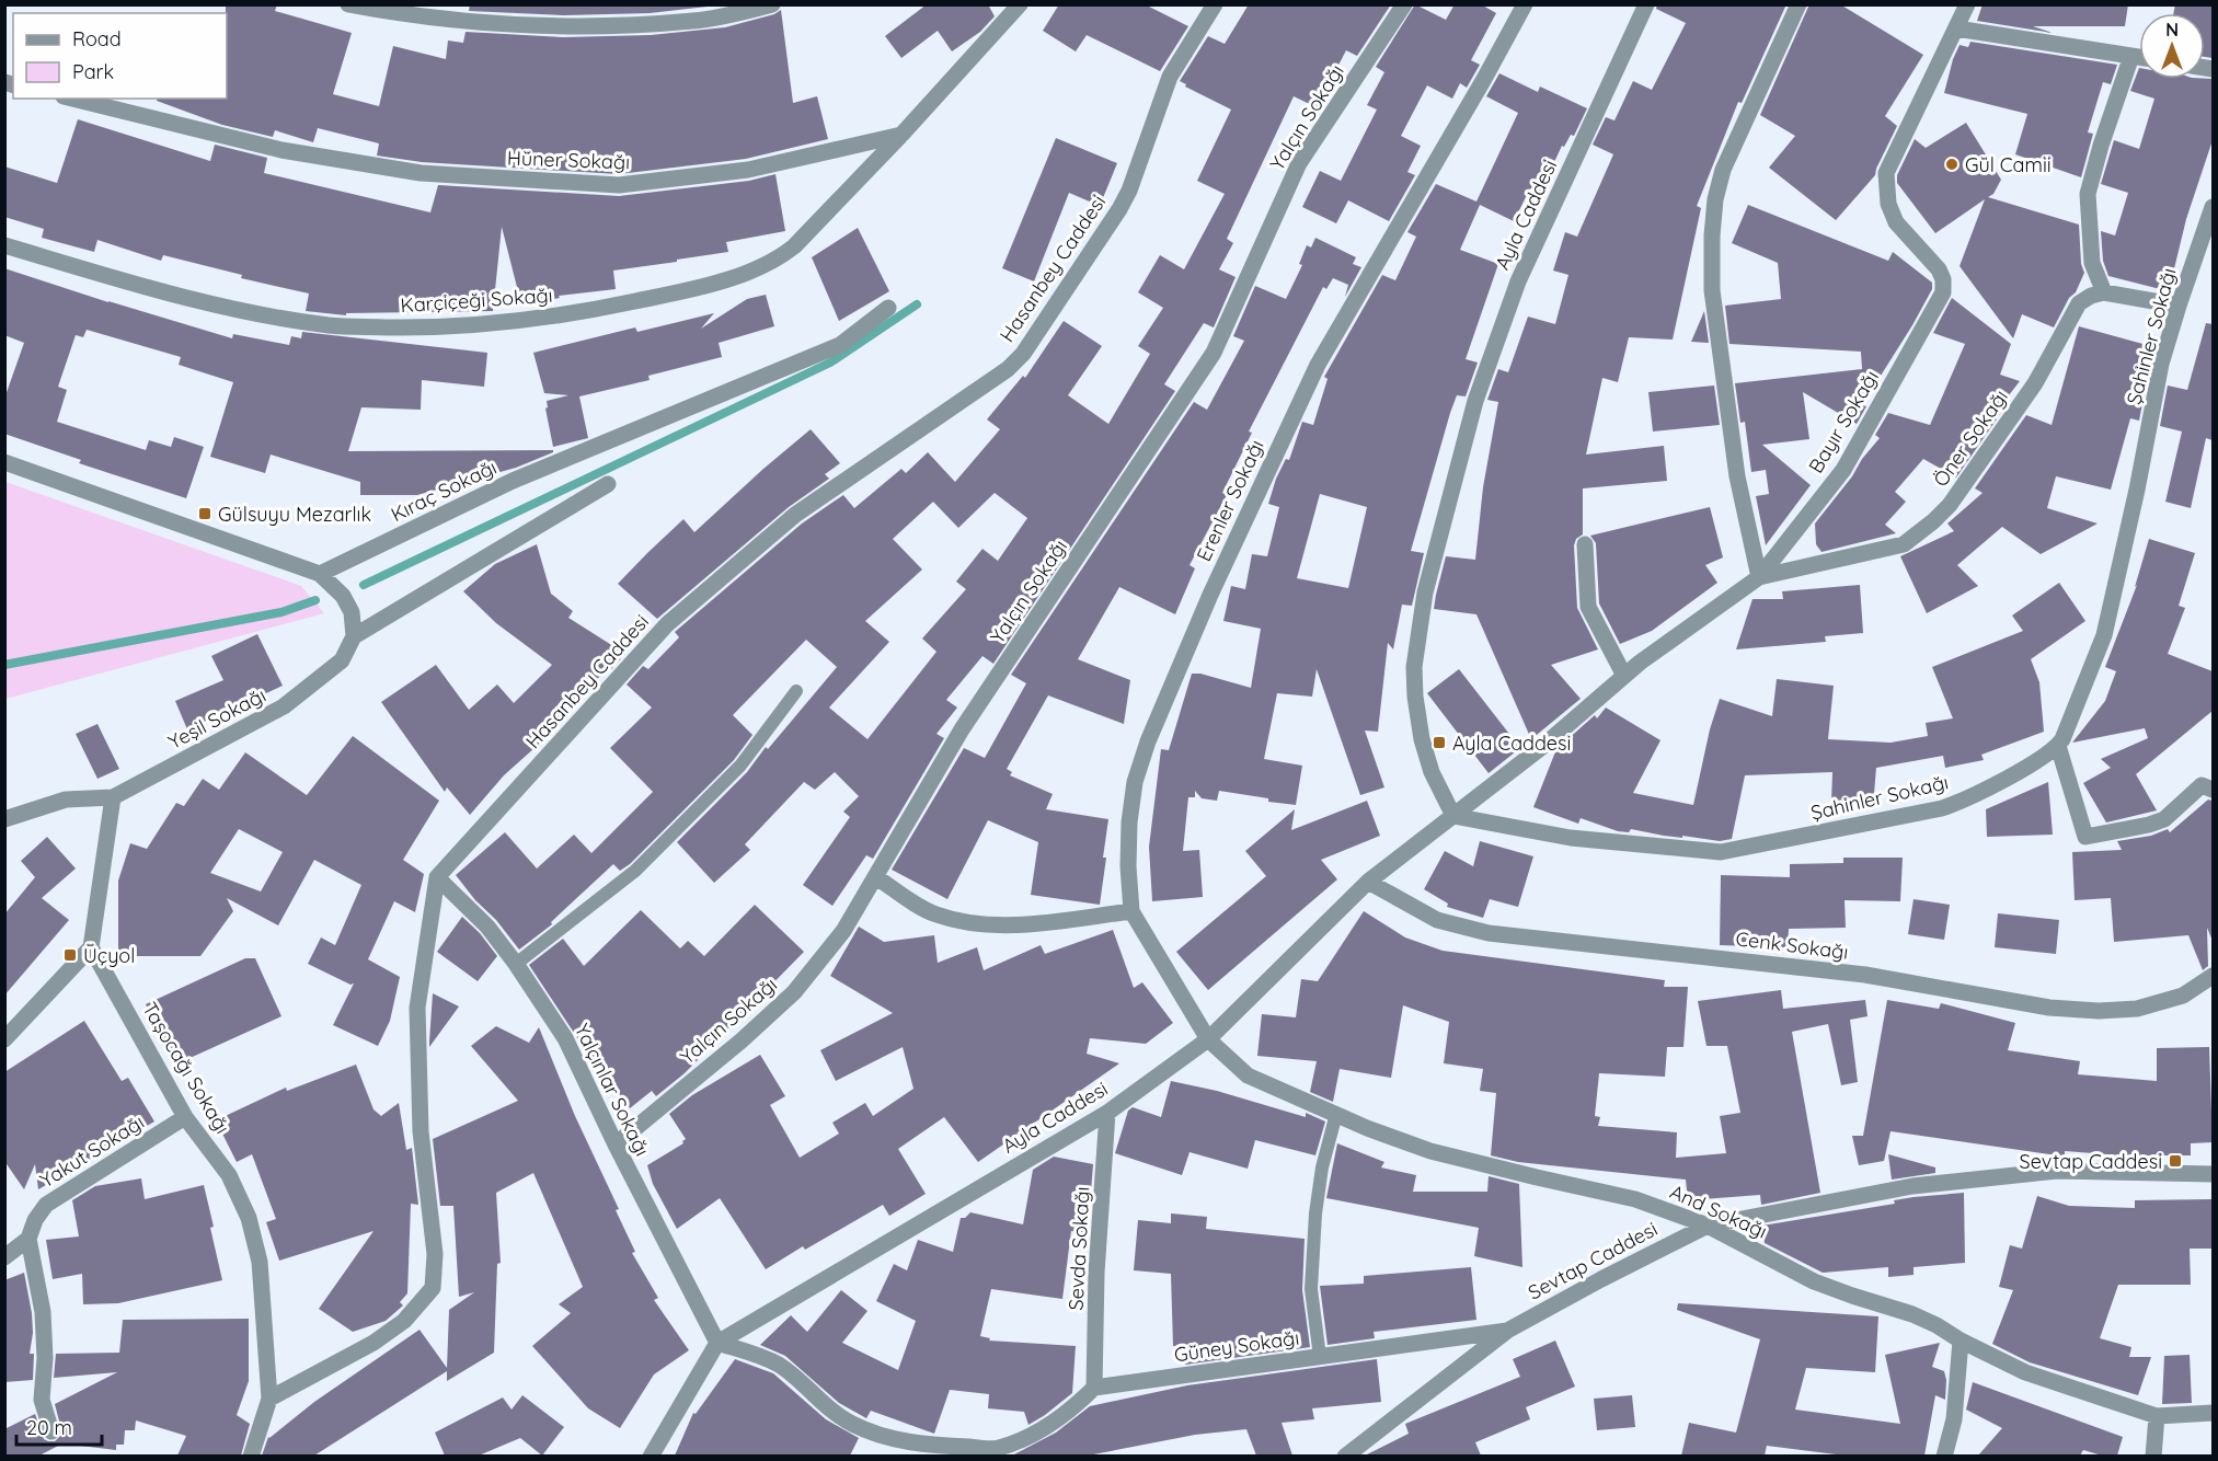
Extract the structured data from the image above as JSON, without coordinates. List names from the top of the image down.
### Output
{
  "streets": {
    "street": [
      "Yalçın Sokağı",
      "Hüner Sokağı",
      "Ayla Caddesi",
      "Hasanbey Caddesi",
      "Karçiçeği Sokağı",
      "Şahinler Sokağı",
      "Bayır Sokağı",
      "Öner Sokağı",
      "Kıraç Sokağı",
      "Erenler Sokağı",
      "Yeşil Sokağı",
      "Cenk Sokağı",
      "Taşocağı Sokağı",
      "Yalçınlar Sokağı",
      "Yakut Sokağı",
      "And Sokağı",
      "Sevda Sokağı",
      "Sevtap Caddesi",
      "Güney Sokağı"
    ]
  },
  "crossings": [
    ["Yalçın Sokağı", "Yalçınlar Sokağı"],
    ["Hüner Sokağı", "Karçiçeği Sokağı"],
    ["Ayla Caddesi", "Şahinler Sokağı"],
    ["Ayla Caddesi", "Bayır Sokağı"],
    ["Ayla Caddesi", "Erenler Sokağı"],
    ["Ayla Caddesi", "Cenk Sokağı"],
    ["Ayla Caddesi", "Yalçınlar Sokağı"],
    ["Ayla Caddesi", "And Sokağı"],
    ["Ayla Caddesi", "Sevda Sokağı"],
    ["Hasanbey Caddesi", "Yalçınlar Sokağı"],
    ["Şahinler Sokağı", "Bayır Sokağı"],
    ["Bayır Sokağı", "Öner Sokağı"],
    ["Erenler Sokağı", "And Sokağı"],
    ["Taşocağı Sokağı", "Yakut Sokağı"],
    ["And Sokağı", "Sevtap Caddesi"],
    ["Sevda Sokağı", "Güney Sokağı"],
    ["Sevtap Caddesi", "Güney Sokağı"]
  ],
  "places": {
    "other": ["Gül Camii"],
    "transit": [
      "Gülsuyu Mezarlık",
      "Ayla Caddesi",
      "Üçyol",
      "Sevtap Caddesi"
    ]
  },
  "legend": ["Road", "Park"],
  "scale_bar": "20 m",
  "north": "top"
}
